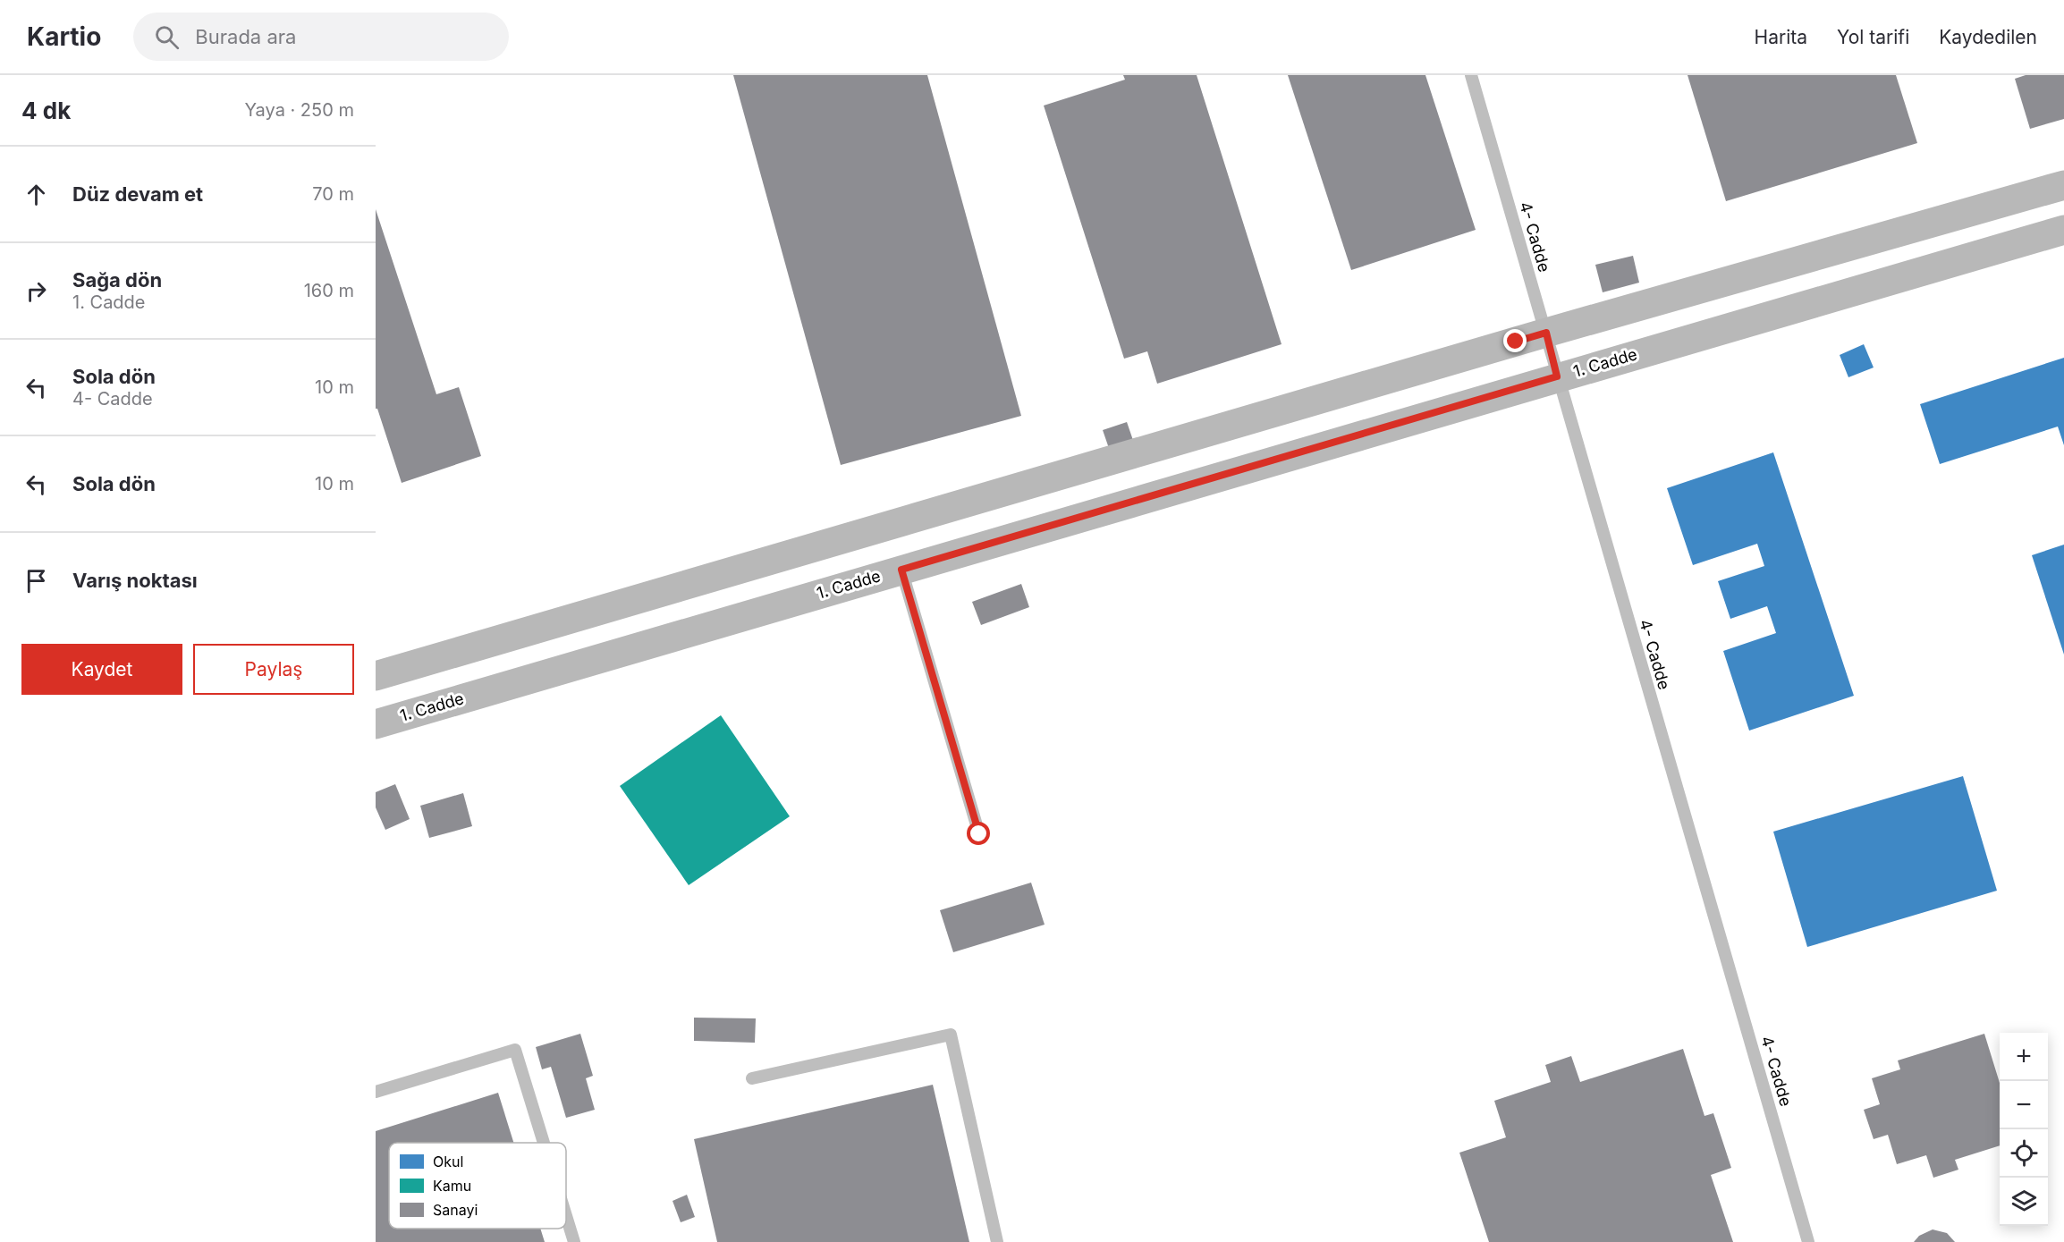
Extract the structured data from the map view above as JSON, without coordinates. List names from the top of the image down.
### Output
{
  "streets": {
    "street": ["1. Cadde"],
    "lane": ["4- Cadde"]
  },
  "crossings": [
    ["4- Cadde", "1. Cadde"]
  ],
  "legend": ["Okul", "Kamu", "Sanayi"],
  "page": {
    "header": "Kartio",
    "search": "Burada ara",
    "nav": ["Harita", "Yol tarifi", "Kaydedilen"],
    "heading": ["4 dk", "Yaya · 250 m"],
    "list": [
      ["Düz devam et", "70 m"],
      ["Sağa dön", "1. Cadde", "160 m"],
      ["Sola dön", "4- Cadde", "10 m"],
      ["Sola dön", "10 m"],
      "Varış noktası"
    ],
    "buttons": ["Kaydet", "Paylaş"],
    "map_buttons": ["+", "−"]
  }
}
